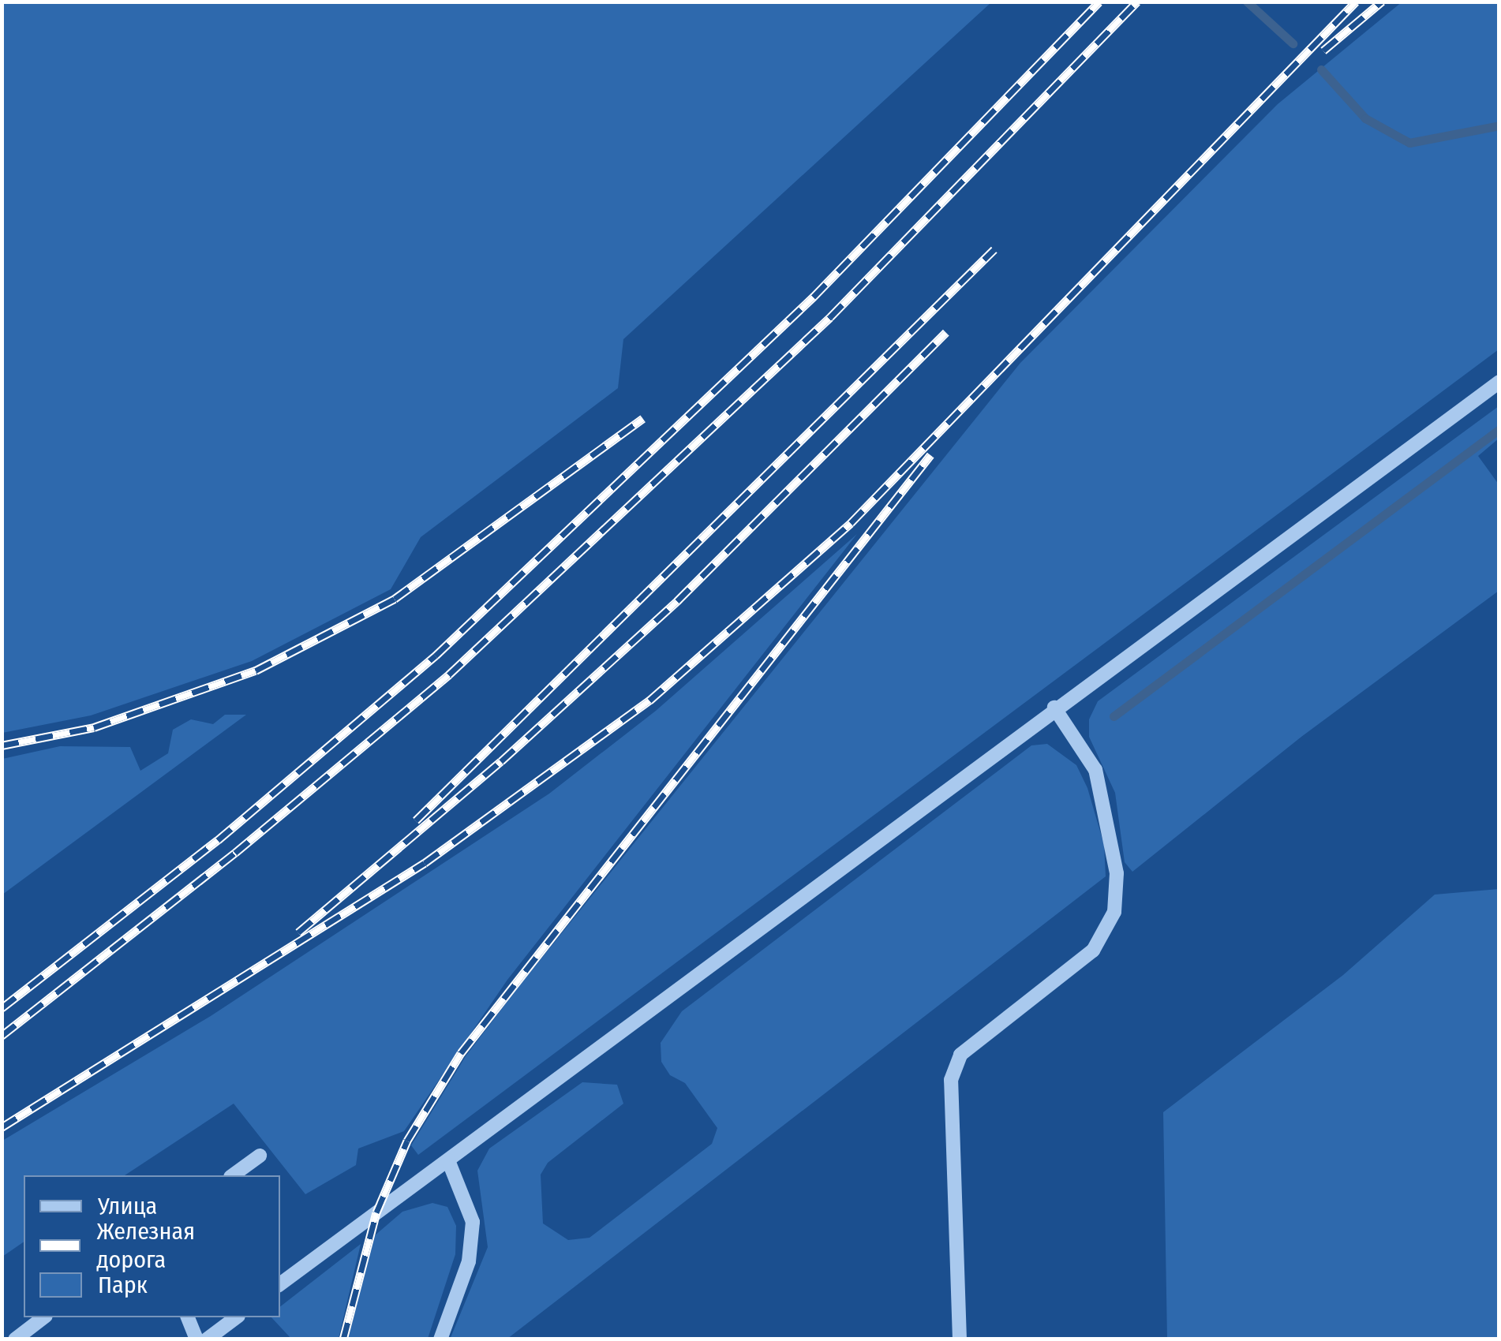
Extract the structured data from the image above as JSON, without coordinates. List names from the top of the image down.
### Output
{
  "legend": ["Улица", "Железная дорога", "Парк"]
}
